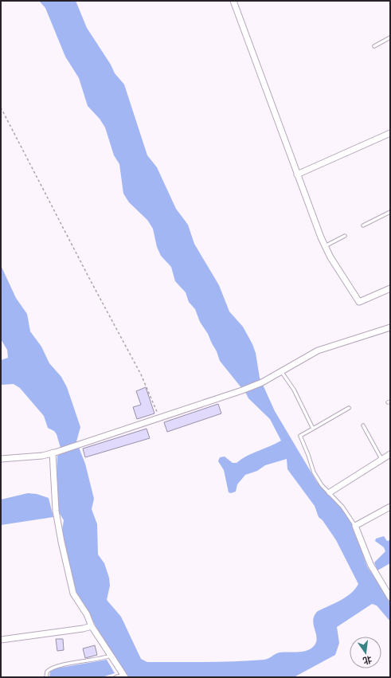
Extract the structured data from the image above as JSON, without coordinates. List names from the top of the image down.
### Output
{
  "north": "bottom"
}
